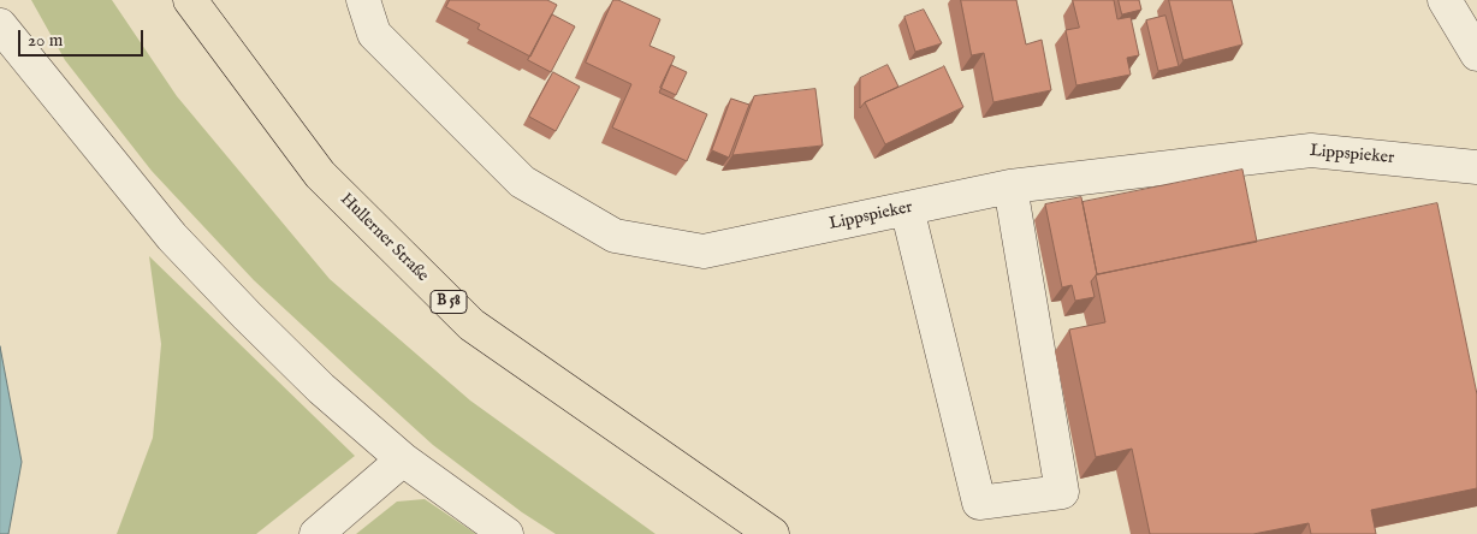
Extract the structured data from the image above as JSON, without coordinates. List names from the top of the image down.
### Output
{
  "streets": {
    "main road": ["Hullerner Straße", "B 58"],
    "street": ["Lippspieker"]
  },
  "scale_bar": "20 m"
}
